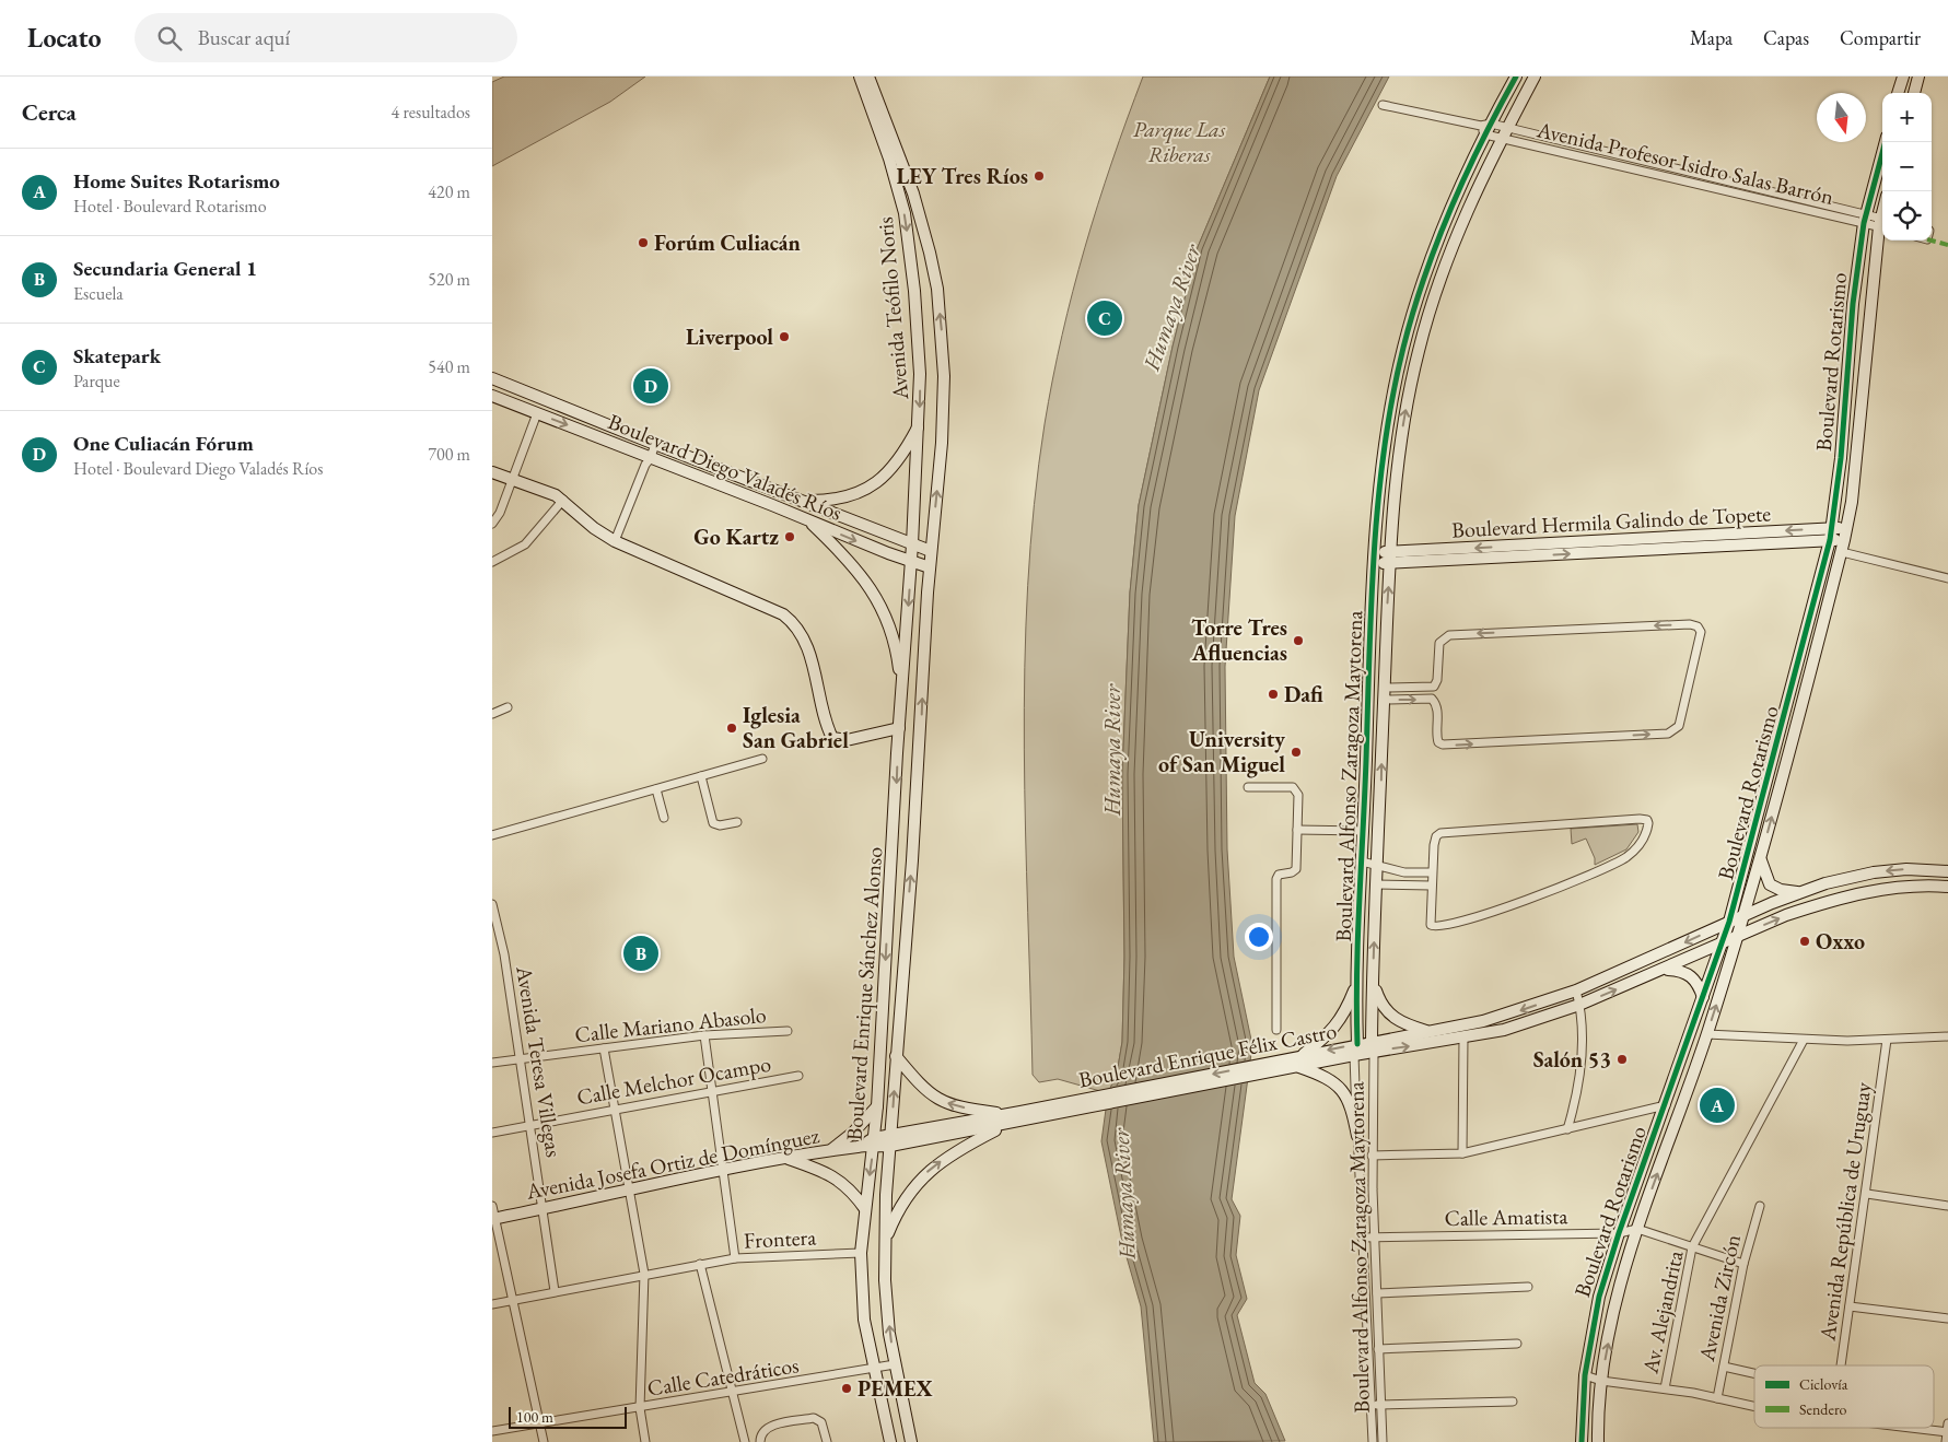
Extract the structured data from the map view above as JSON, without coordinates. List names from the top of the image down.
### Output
{
  "streets": {
    "main road": [
      "Avenida Teófilo Noris",
      "Boulevard Rotarismo",
      "Boulevard Diego Valadés Ríos",
      "Boulevard Hermila Galindo de Topete",
      "Boulevard Alfonso Zaragoza Maytorena",
      "Boulevard Enrique Sánchez Alonso",
      "Boulevard Enrique Félix Castro",
      "Avenida Josefa Ortiz de Domínguez"
    ],
    "street": [
      "Avenida Profesor Isidro Salas Barrón",
      "Calle Mariano Abasolo",
      "Avenida Teresa Villegas",
      "Calle Melchor Ocampo",
      "Avenida República de Uruguay",
      "Calle Amatista",
      "Frontera",
      "Avenida Zircón",
      "Av. Alejandrita",
      "Calle Catedráticos"
    ]
  },
  "crossings": [
    ["Avenida Profesor Isidro Salas Barrón", "Boulevard Rotarismo"],
    ["Avenida Profesor Isidro Salas Barrón", "Boulevard Alfonso Zaragoza Maytorena"],
    ["Avenida Teófilo Noris", "Boulevard Diego Valadés Ríos"],
    ["Avenida Teófilo Noris", "Boulevard Enrique Sánchez Alonso"],
    ["Boulevard Rotarismo", "Boulevard Hermila Galindo de Topete"],
    ["Boulevard Rotarismo", "Boulevard Enrique Félix Castro"],
    ["Boulevard Rotarismo", "Calle Amatista"],
    ["Boulevard Diego Valadés Ríos", "Boulevard Enrique Sánchez Alonso"],
    ["Boulevard Hermila Galindo de Topete", "Boulevard Alfonso Zaragoza Maytorena"],
    ["Boulevard Alfonso Zaragoza Maytorena", "Boulevard Enrique Félix Castro"],
    ["Boulevard Alfonso Zaragoza Maytorena", "Calle Amatista"],
    ["Boulevard Enrique Sánchez Alonso", "Boulevard Enrique Félix Castro"],
    ["Boulevard Enrique Sánchez Alonso", "Avenida Josefa Ortiz de Domínguez"],
    ["Boulevard Enrique Sánchez Alonso", "Frontera"],
    ["Boulevard Enrique Sánchez Alonso", "Calle Catedráticos"],
    ["Calle Mariano Abasolo", "Avenida Teresa Villegas"],
    ["Boulevard Enrique Félix Castro", "Avenida Josefa Ortiz de Domínguez"],
    ["Avenida Teresa Villegas", "Calle Melchor Ocampo"],
    ["Avenida Teresa Villegas", "Avenida Josefa Ortiz de Domínguez"],
    ["Avenida Teresa Villegas", "Frontera"]
  ],
  "water": ["Humaya River"],
  "parks": ["Parque Las Riberas"],
  "places": [
    "LEY Tres Ríos",
    "Forúm Culiacán",
    "Liverpool",
    "Go Kartz",
    "Torre Tres Afluencias",
    "Dafi",
    "Iglesia San Gabriel",
    "University of San Miguel",
    "Oxxo",
    "Salón 53",
    "PEMEX"
  ],
  "legend": ["Ciclovía", "Sendero"],
  "scale_bar": "100 m",
  "north": "bottom",
  "page": {
    "header": "Locato",
    "search": "Buscar aquí",
    "nav": ["Mapa", "Capas", "Compartir"],
    "heading": ["Cerca", "4 resultados"],
    "map_buttons": ["+", "−"],
    "list": [
      {
        "mark": "A",
        "name": "Home Suites Rotarismo",
        "note": "Hotel · Boulevard Rotarismo",
        "value": "420 m"
      },
      {
        "mark": "B",
        "name": "Secundaria General 1",
        "note": "Escuela",
        "value": "520 m"
      },
      {
        "mark": "C",
        "name": "Skatepark",
        "note": "Parque",
        "value": "540 m"
      },
      {
        "mark": "D",
        "name": "One Culiacán Fórum",
        "note": "Hotel · Boulevard Diego Valadés Ríos",
        "value": "700 m"
      }
    ],
    "pins": [
      "C",
      "D",
      "B",
      "A"
    ],
    "scale": "100 m"
  }
}
